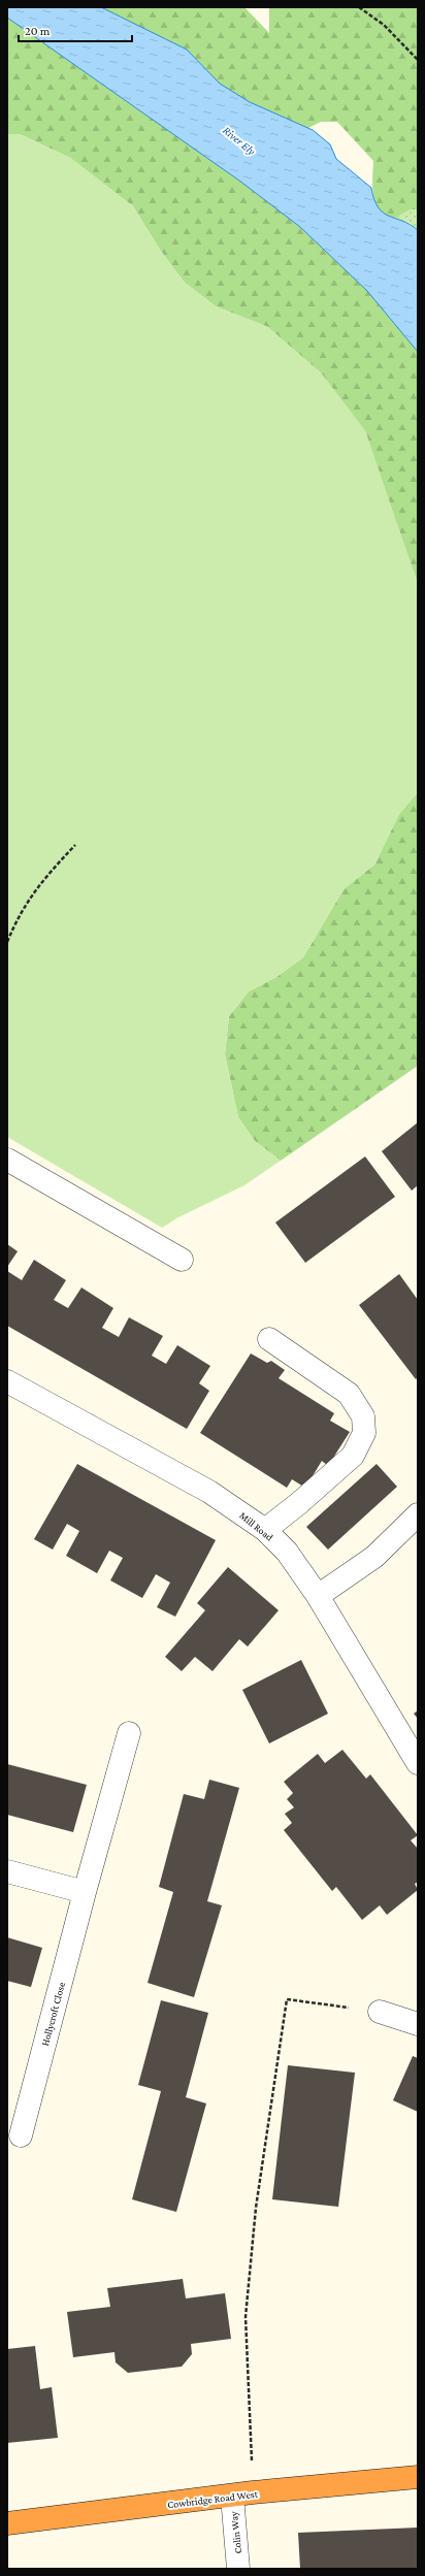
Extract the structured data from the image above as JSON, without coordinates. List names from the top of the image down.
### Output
{
  "streets": {
    "highway": ["Cowbridge Road West"],
    "street": ["Mill Road", "Hollycroft Close", "Colin Way"]
  },
  "crossings": [
    ["Cowbridge Road West", "Colin Way"]
  ],
  "water": ["River Ely"],
  "scale_bar": "20 m"
}
